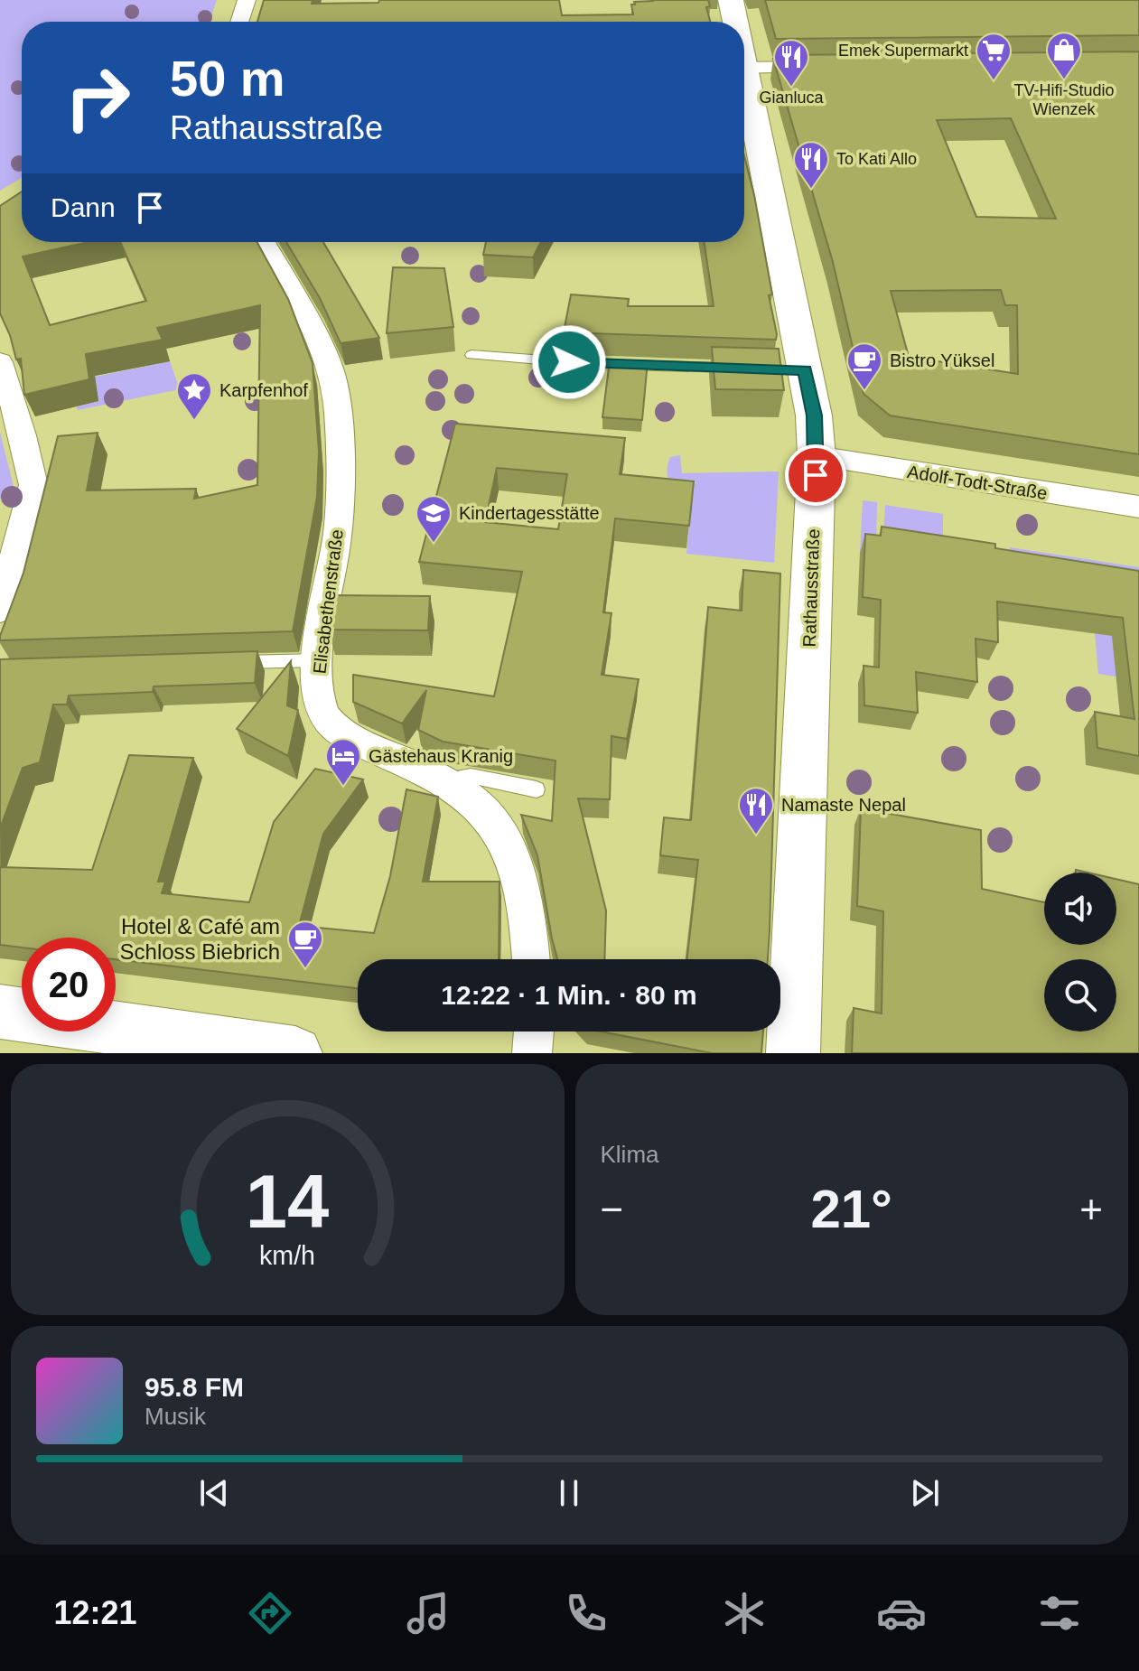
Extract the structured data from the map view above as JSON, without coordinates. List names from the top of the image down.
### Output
{
  "streets": {
    "street": ["Adolf-Todt-Straße", "Rathausstraße", "Elisabethenstraße"]
  },
  "crossings": [
    ["Adolf-Todt-Straße", "Rathausstraße"]
  ],
  "places": {
    "shop": ["TV-Hifi-Studio Wienzek"],
    "supermarket": ["Emek Supermarkt"],
    "restaurant": ["Gianluca", "To Kati Allo", "Namaste Nepal"],
    "cafe": ["Bistro Yüksel", "Hotel & Café am Schloss Biebrich"],
    "place": ["Karpfenhof"],
    "school or university": ["Kindertagesstätte"],
    "hotel": ["Gästehaus Kranig"]
  },
  "page": {
    "turn": ["50 m", "Rathausstraße"],
    "then": "Dann",
    "limit": "20",
    "trip": "12:22 · 1 Min. · 80 m",
    "tile": "Klima",
    "heat": ["−", "21°", "+"],
    "song": ["95.8 FM", "Musik"],
    "tabs": "12:21",
    "gauge": ["14", "km/h"]
  }
}
